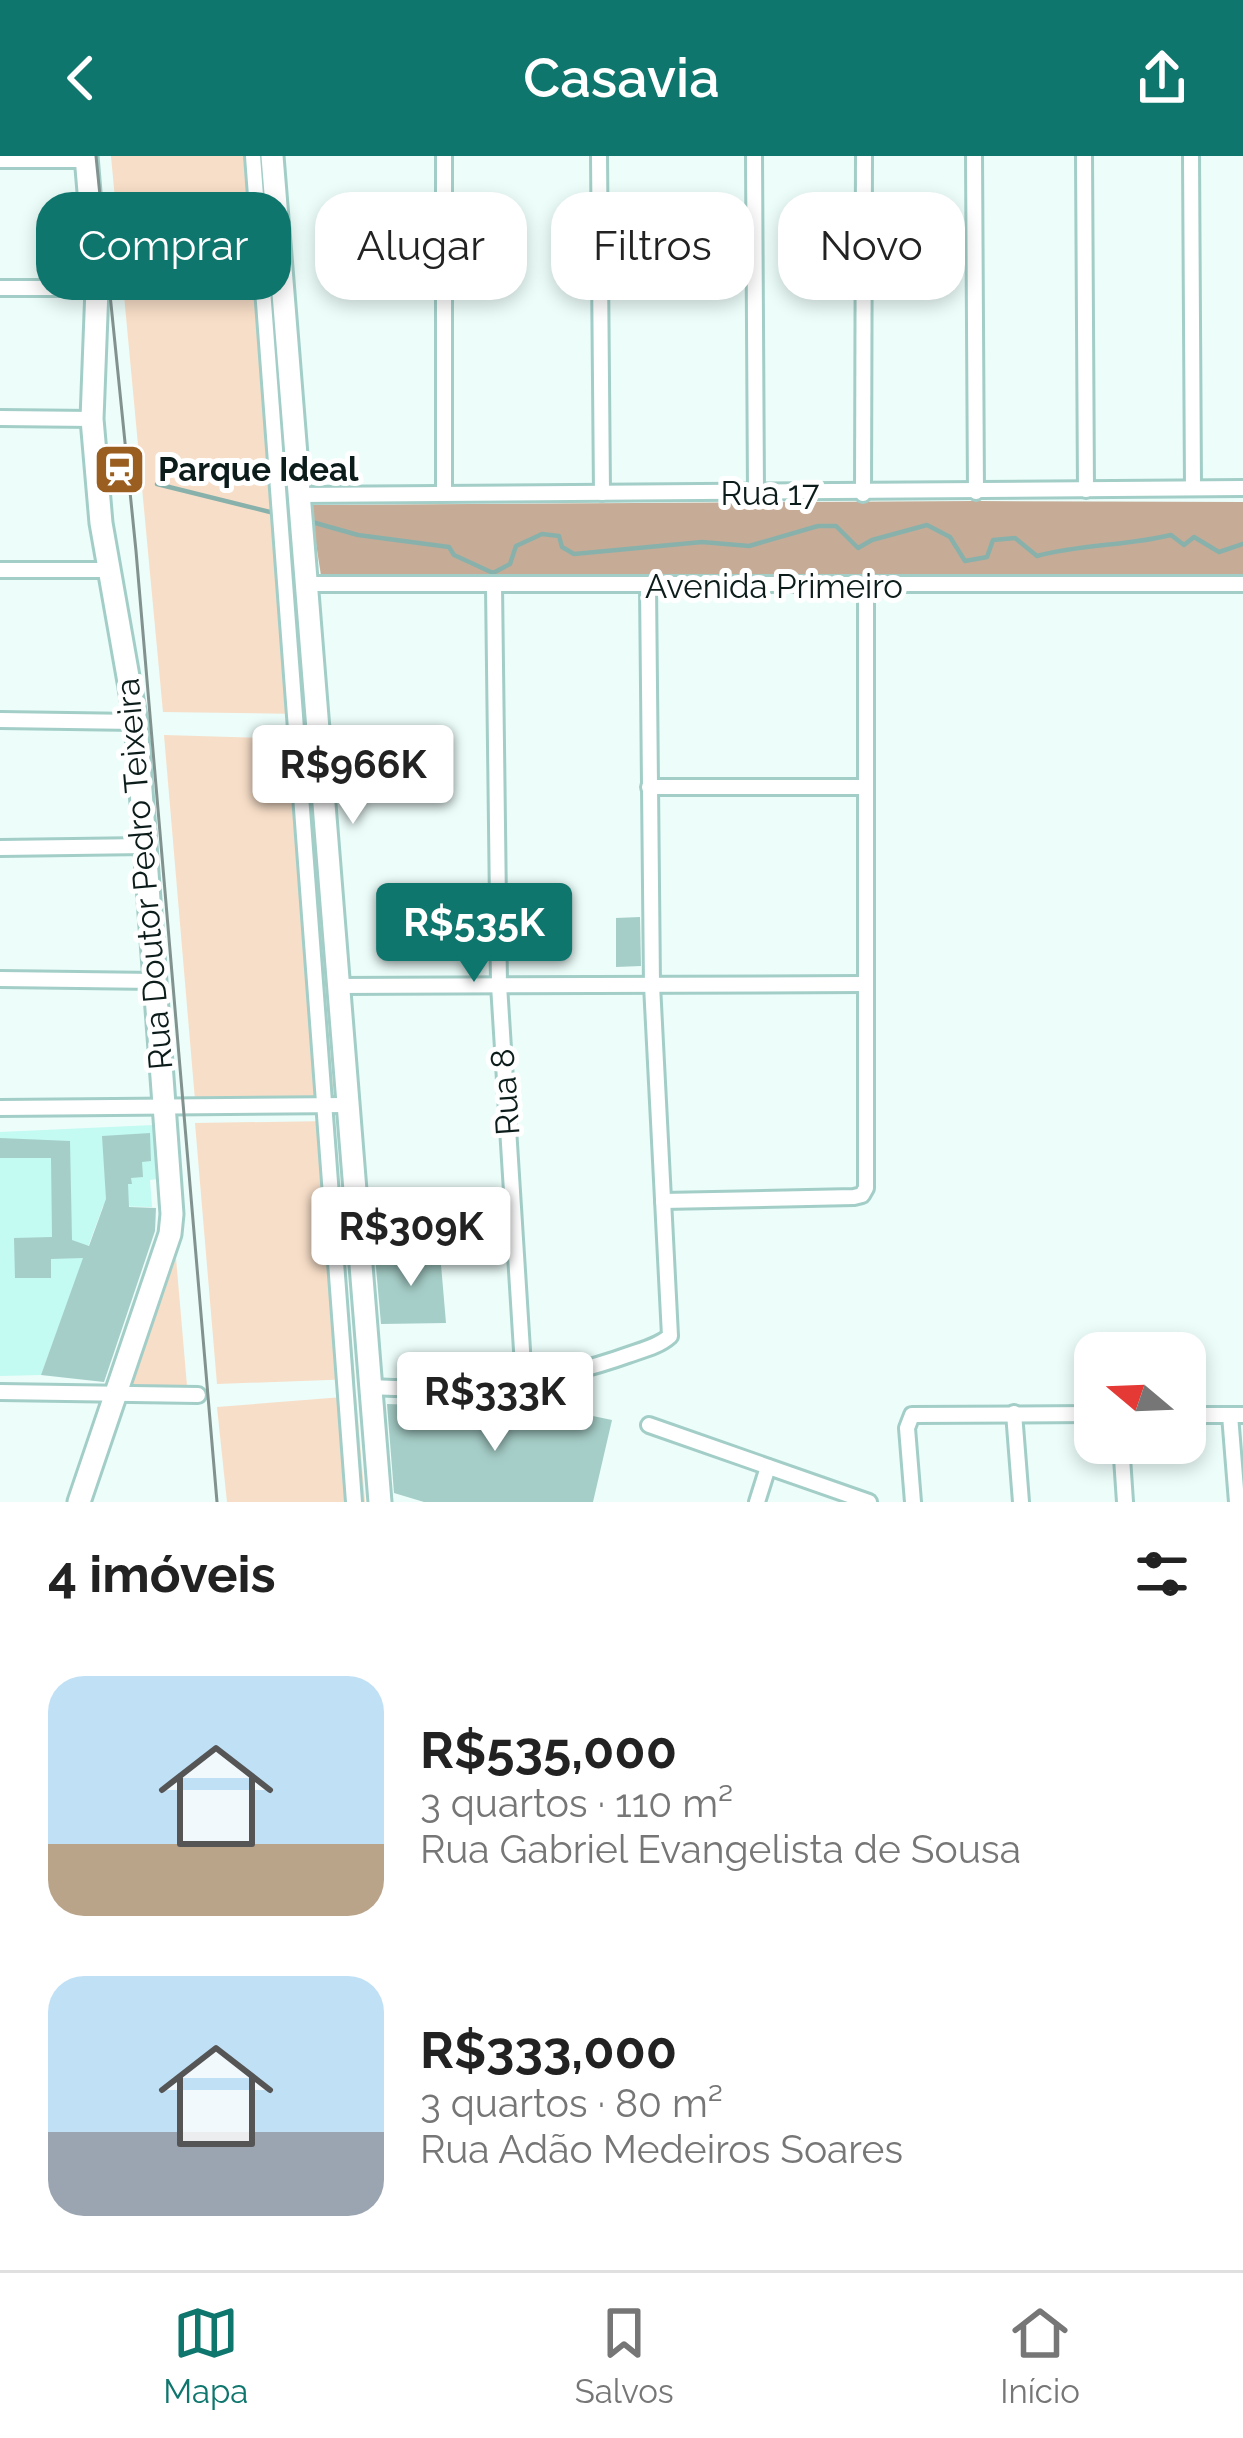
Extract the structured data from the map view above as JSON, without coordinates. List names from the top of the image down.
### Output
{
  "streets": {
    "main road": ["Rua Doutor Pedro Teixeira"],
    "street": ["Rua 17", "Avenida Primeiro", "Rua 8"]
  },
  "crossings": [
    ["Avenida Primeiro", "Rua 8"]
  ],
  "places": {
    "station": ["Parque Ideal"]
  },
  "north": "left",
  "page": {
    "header": "Casavia",
    "chip": [
      "Comprar",
      "Alugar",
      "Filtros",
      "Novo"
    ],
    "price": [
      "R$966K",
      "R$535K",
      "R$309K",
      "R$333K"
    ],
    "heading": "4 imóveis",
    "list": [
      {
        "name": "R$535,000",
        "note": "3 quartos · 110 m² · Rua Gabriel Evangelista de Sousa"
      },
      {
        "name": "R$333,000",
        "note": "3 quartos · 80 m² · Rua Adão Medeiros Soares"
      }
    ],
    "tabs": ["Mapa", "Salvos", "Início"]
  }
}
